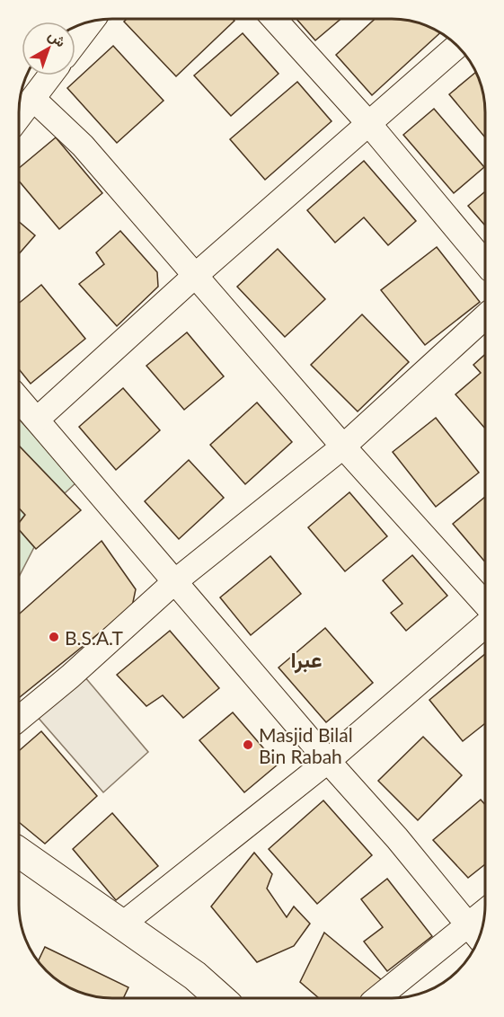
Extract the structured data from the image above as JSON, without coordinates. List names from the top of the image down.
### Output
{
  "districts": ["عبرا"],
  "places": ["B.S.A.T", "Masjid Bilal Bin Rabah"],
  "north": "top right"
}
